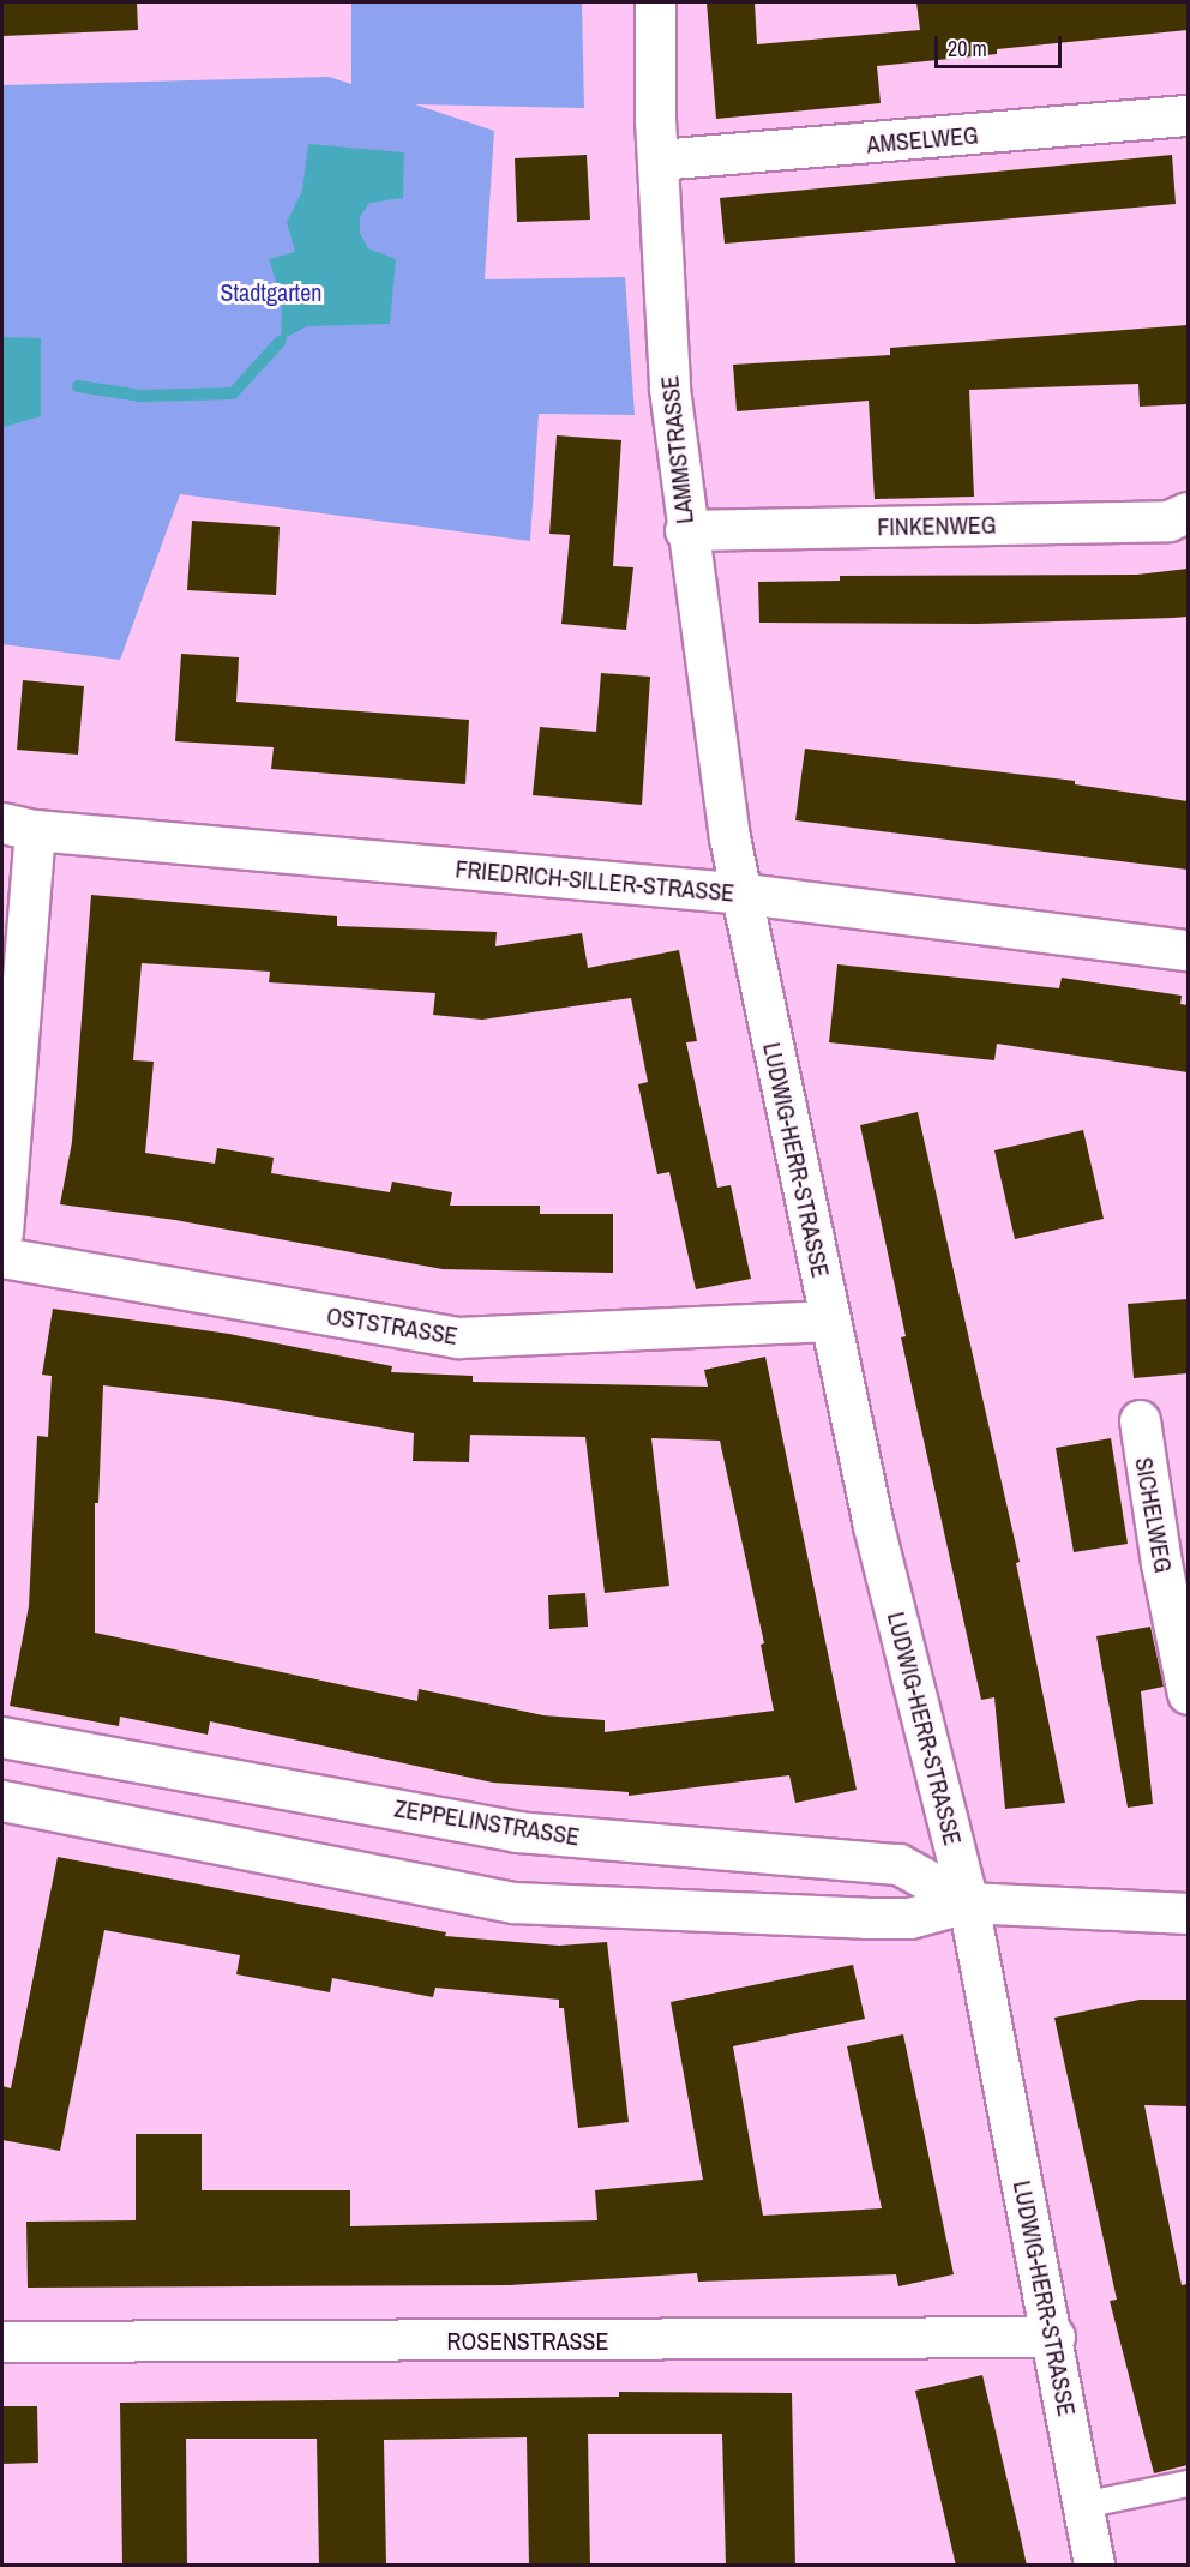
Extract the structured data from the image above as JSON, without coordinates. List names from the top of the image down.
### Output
{
  "streets": {
    "street": [
      "AMSELWEG",
      "LAMMSTRASSE",
      "FINKENWEG",
      "FRIEDRICH-SILLER-STRASSE",
      "LUDWIG-HERR-STRASSE",
      "OSTSTRASSE",
      "SICHELWEG",
      "ZEPPELINSTRASSE",
      "ROSENSTRASSE"
    ]
  },
  "crossings": [
    ["AMSELWEG", "LAMMSTRASSE"],
    ["LAMMSTRASSE", "FINKENWEG"],
    ["LAMMSTRASSE", "FRIEDRICH-SILLER-STRASSE"],
    ["LAMMSTRASSE", "LUDWIG-HERR-STRASSE"],
    ["FRIEDRICH-SILLER-STRASSE", "LUDWIG-HERR-STRASSE"],
    ["LUDWIG-HERR-STRASSE", "OSTSTRASSE"],
    ["LUDWIG-HERR-STRASSE", "ZEPPELINSTRASSE"],
    ["LUDWIG-HERR-STRASSE", "ROSENSTRASSE"]
  ],
  "parks": ["Stadtgarten"],
  "scale_bar": "20 m"
}
